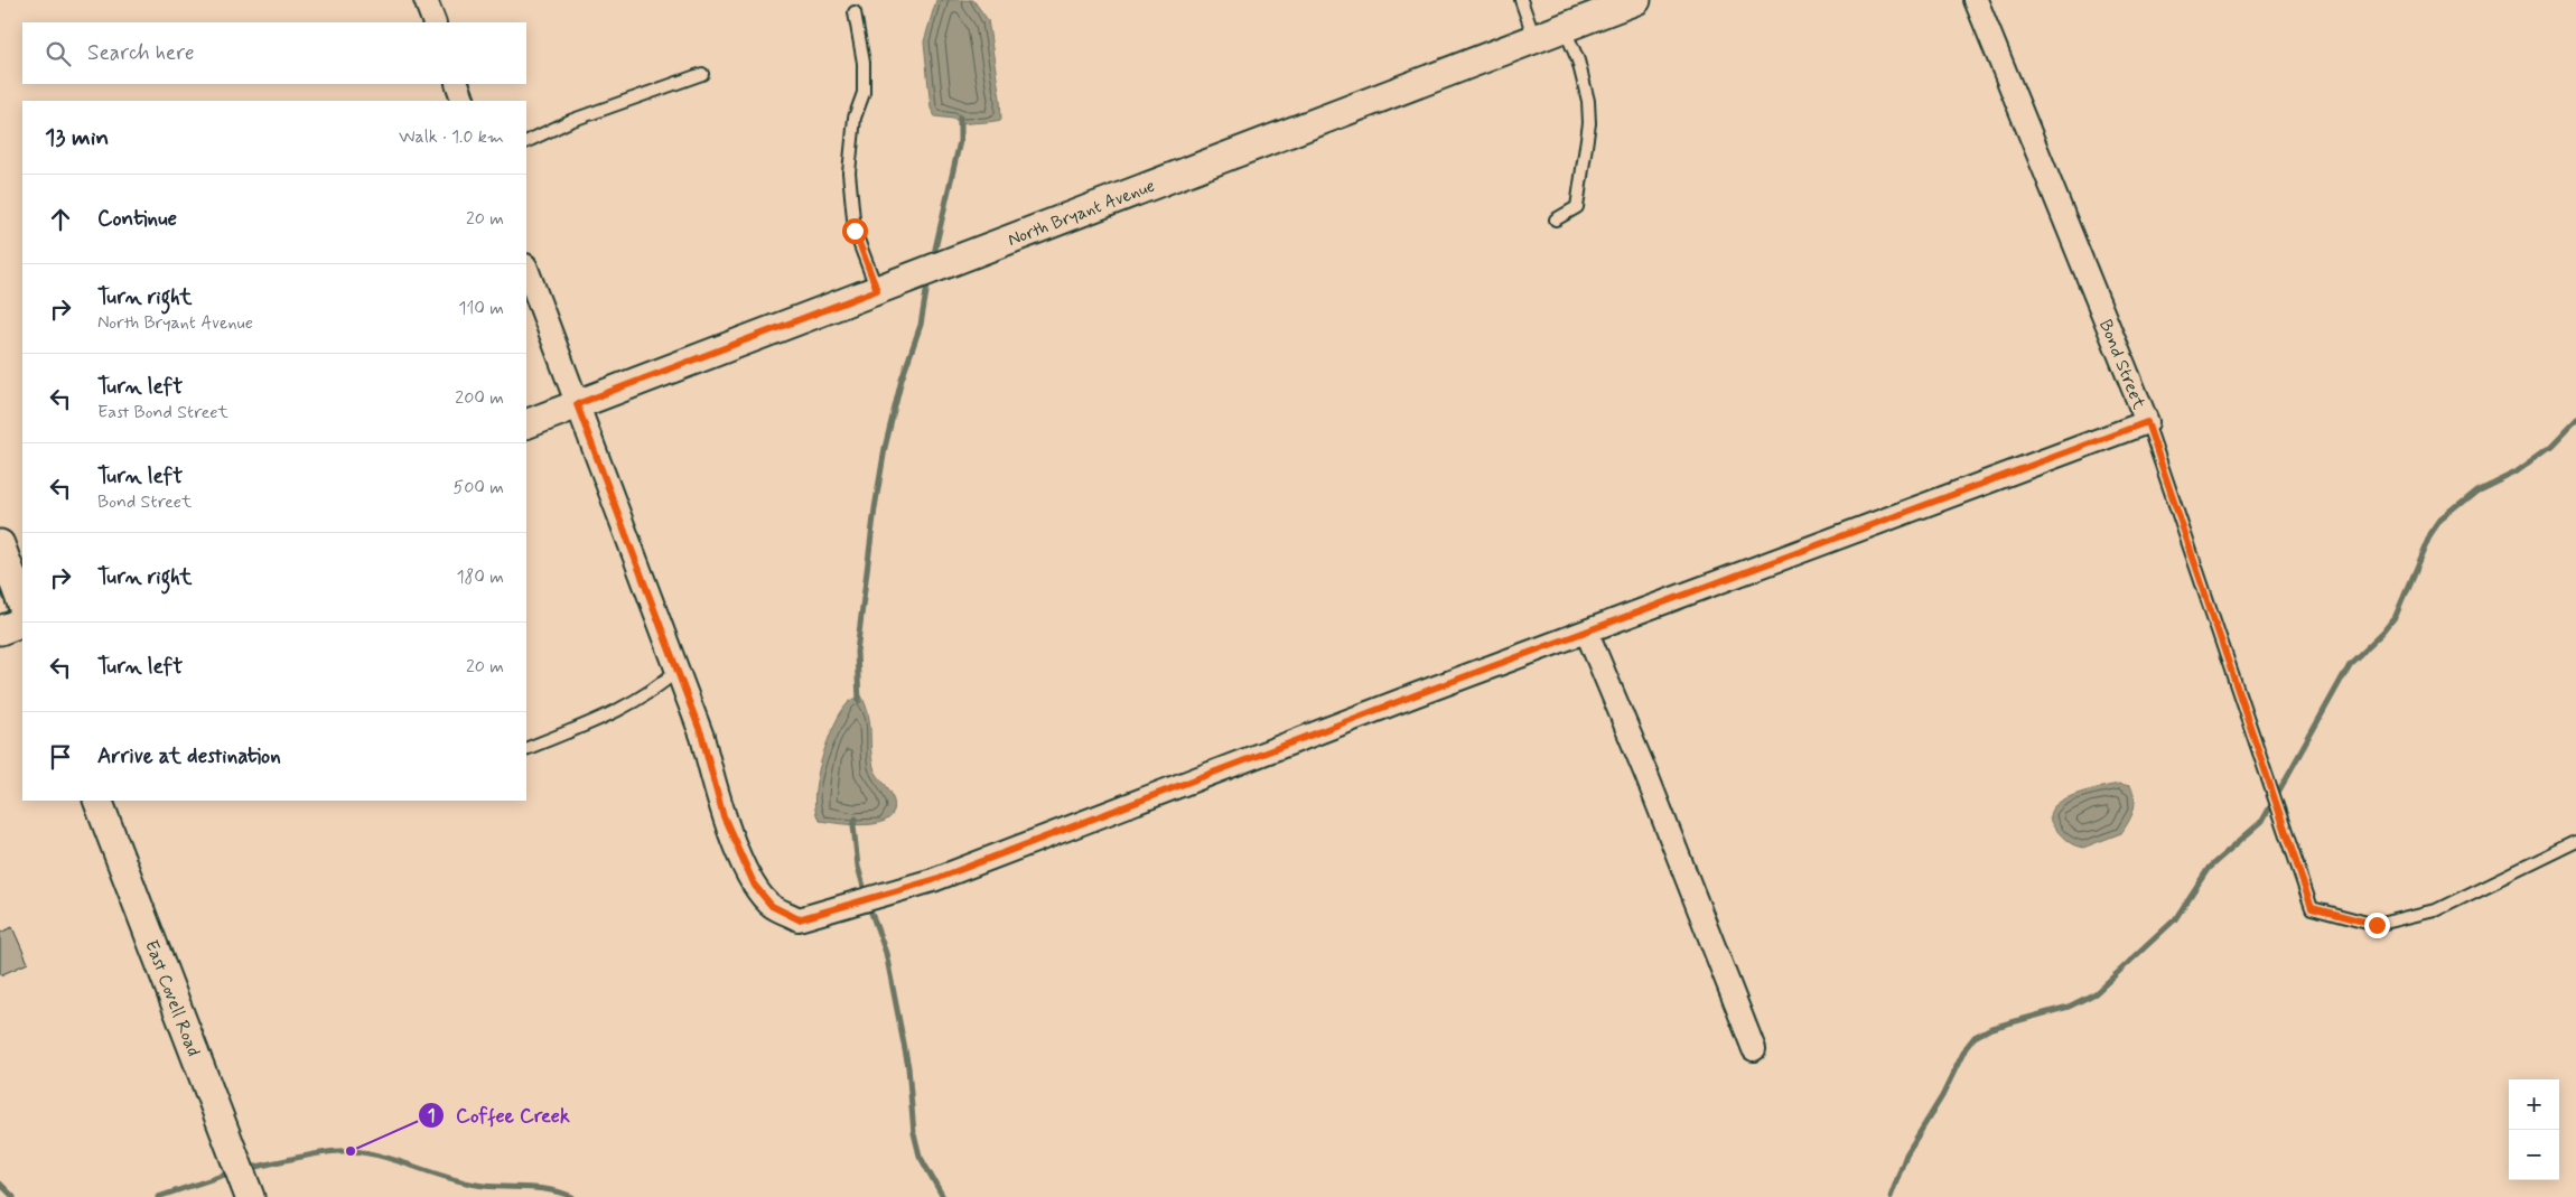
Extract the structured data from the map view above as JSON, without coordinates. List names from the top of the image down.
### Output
{
  "streets": {
    "street": ["North Bryant Avenue", "Bond Street", "East Covell Road"]
  },
  "places": ["Coffee Creek"],
  "page": {
    "search": "Search here",
    "heading": ["13 min", "Walk · 1.0 km"],
    "list": [
      ["Continue", "20 m"],
      ["Turn right", "North Bryant Avenue", "110 m"],
      ["Turn left", "East Bond Street", "200 m"],
      ["Turn left", "Bond Street", "500 m"],
      ["Turn right", "180 m"],
      ["Turn left", "20 m"],
      "Arrive at destination"
    ],
    "map_buttons": ["+", "−"]
  }
}
